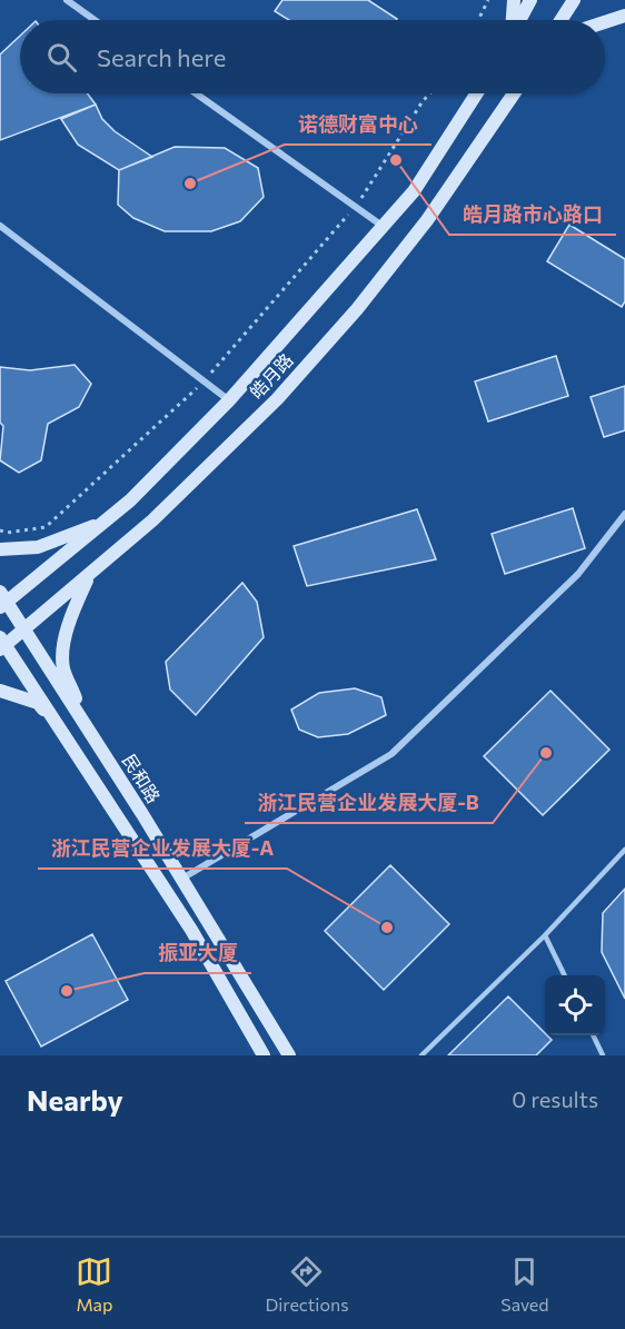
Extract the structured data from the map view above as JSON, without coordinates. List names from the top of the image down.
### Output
{
  "streets": {
    "main road": ["皓月路", "民和路"]
  },
  "crossings": [
    ["皓月路", "民和路"]
  ],
  "places": [
    "皓月路市心路口",
    "诺德财富中心",
    "浙江民营企业发展大厦-B",
    "浙江民营企业发展大厦-A",
    "振亚大厦"
  ],
  "page": {
    "search": "Search here",
    "heading": ["Nearby", "0 results"],
    "nav": ["Map", "Directions", "Saved"]
  }
}
